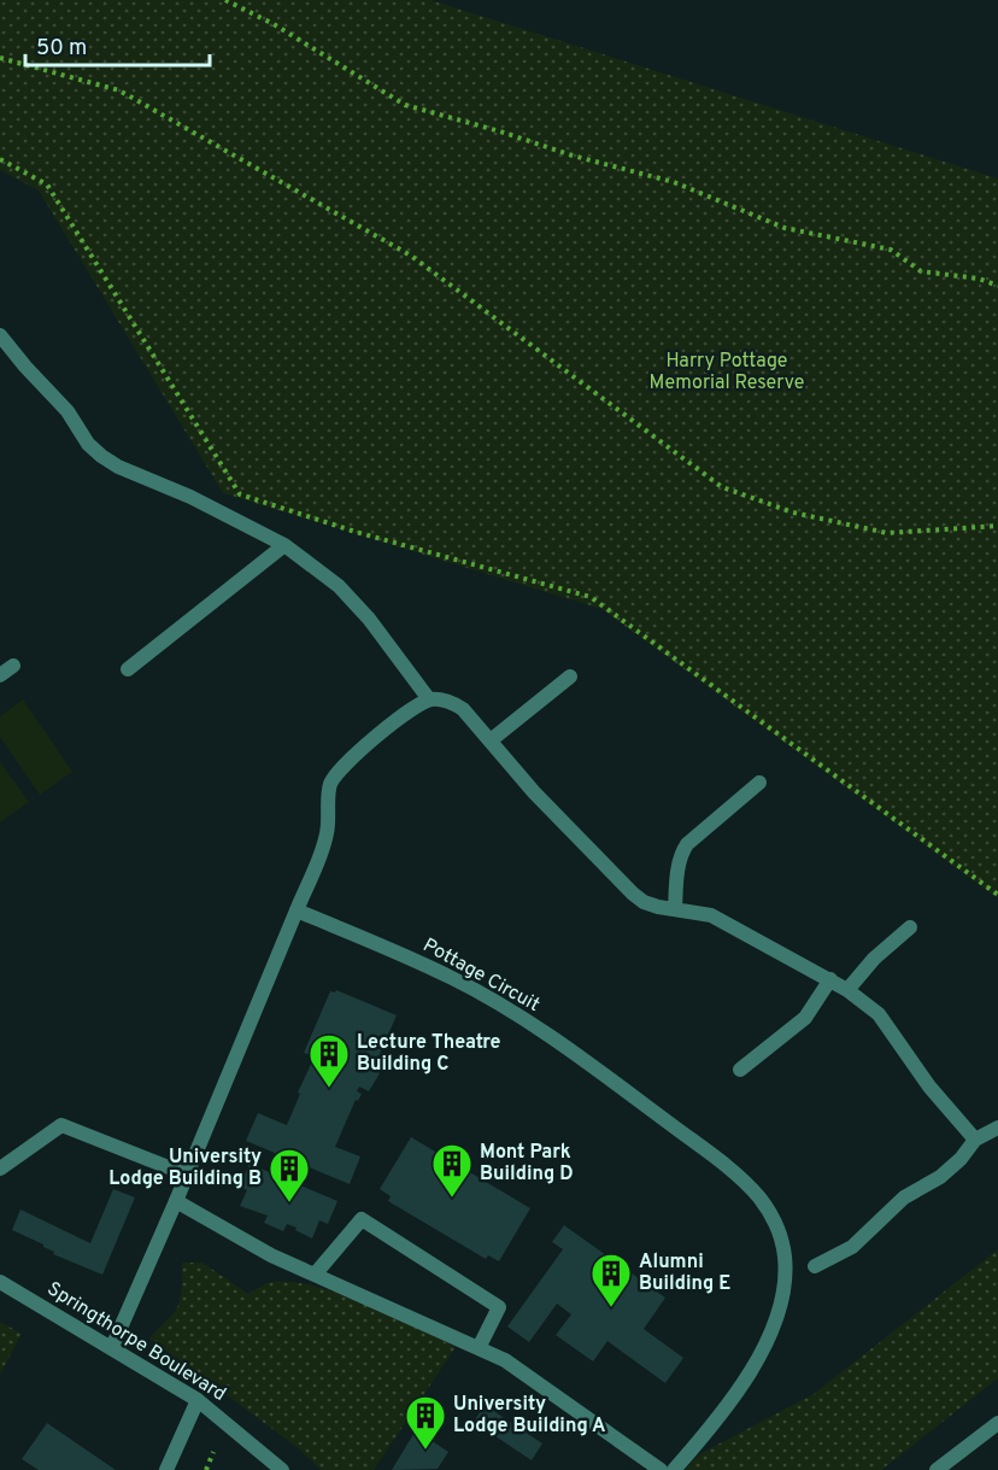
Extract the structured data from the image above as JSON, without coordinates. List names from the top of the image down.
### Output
{
  "streets": {
    "street": ["Pottage Circuit", "Springthorpe Boulevard"]
  },
  "parks": ["Harry Pottage Memorial Reserve"],
  "places": {
    "building": [
      "Lecture Theatre Building C",
      "Mont Park Building D",
      "University Lodge Building B",
      "Alumni Building E",
      "University Lodge Building A"
    ]
  },
  "scale_bar": "50 m"
}
